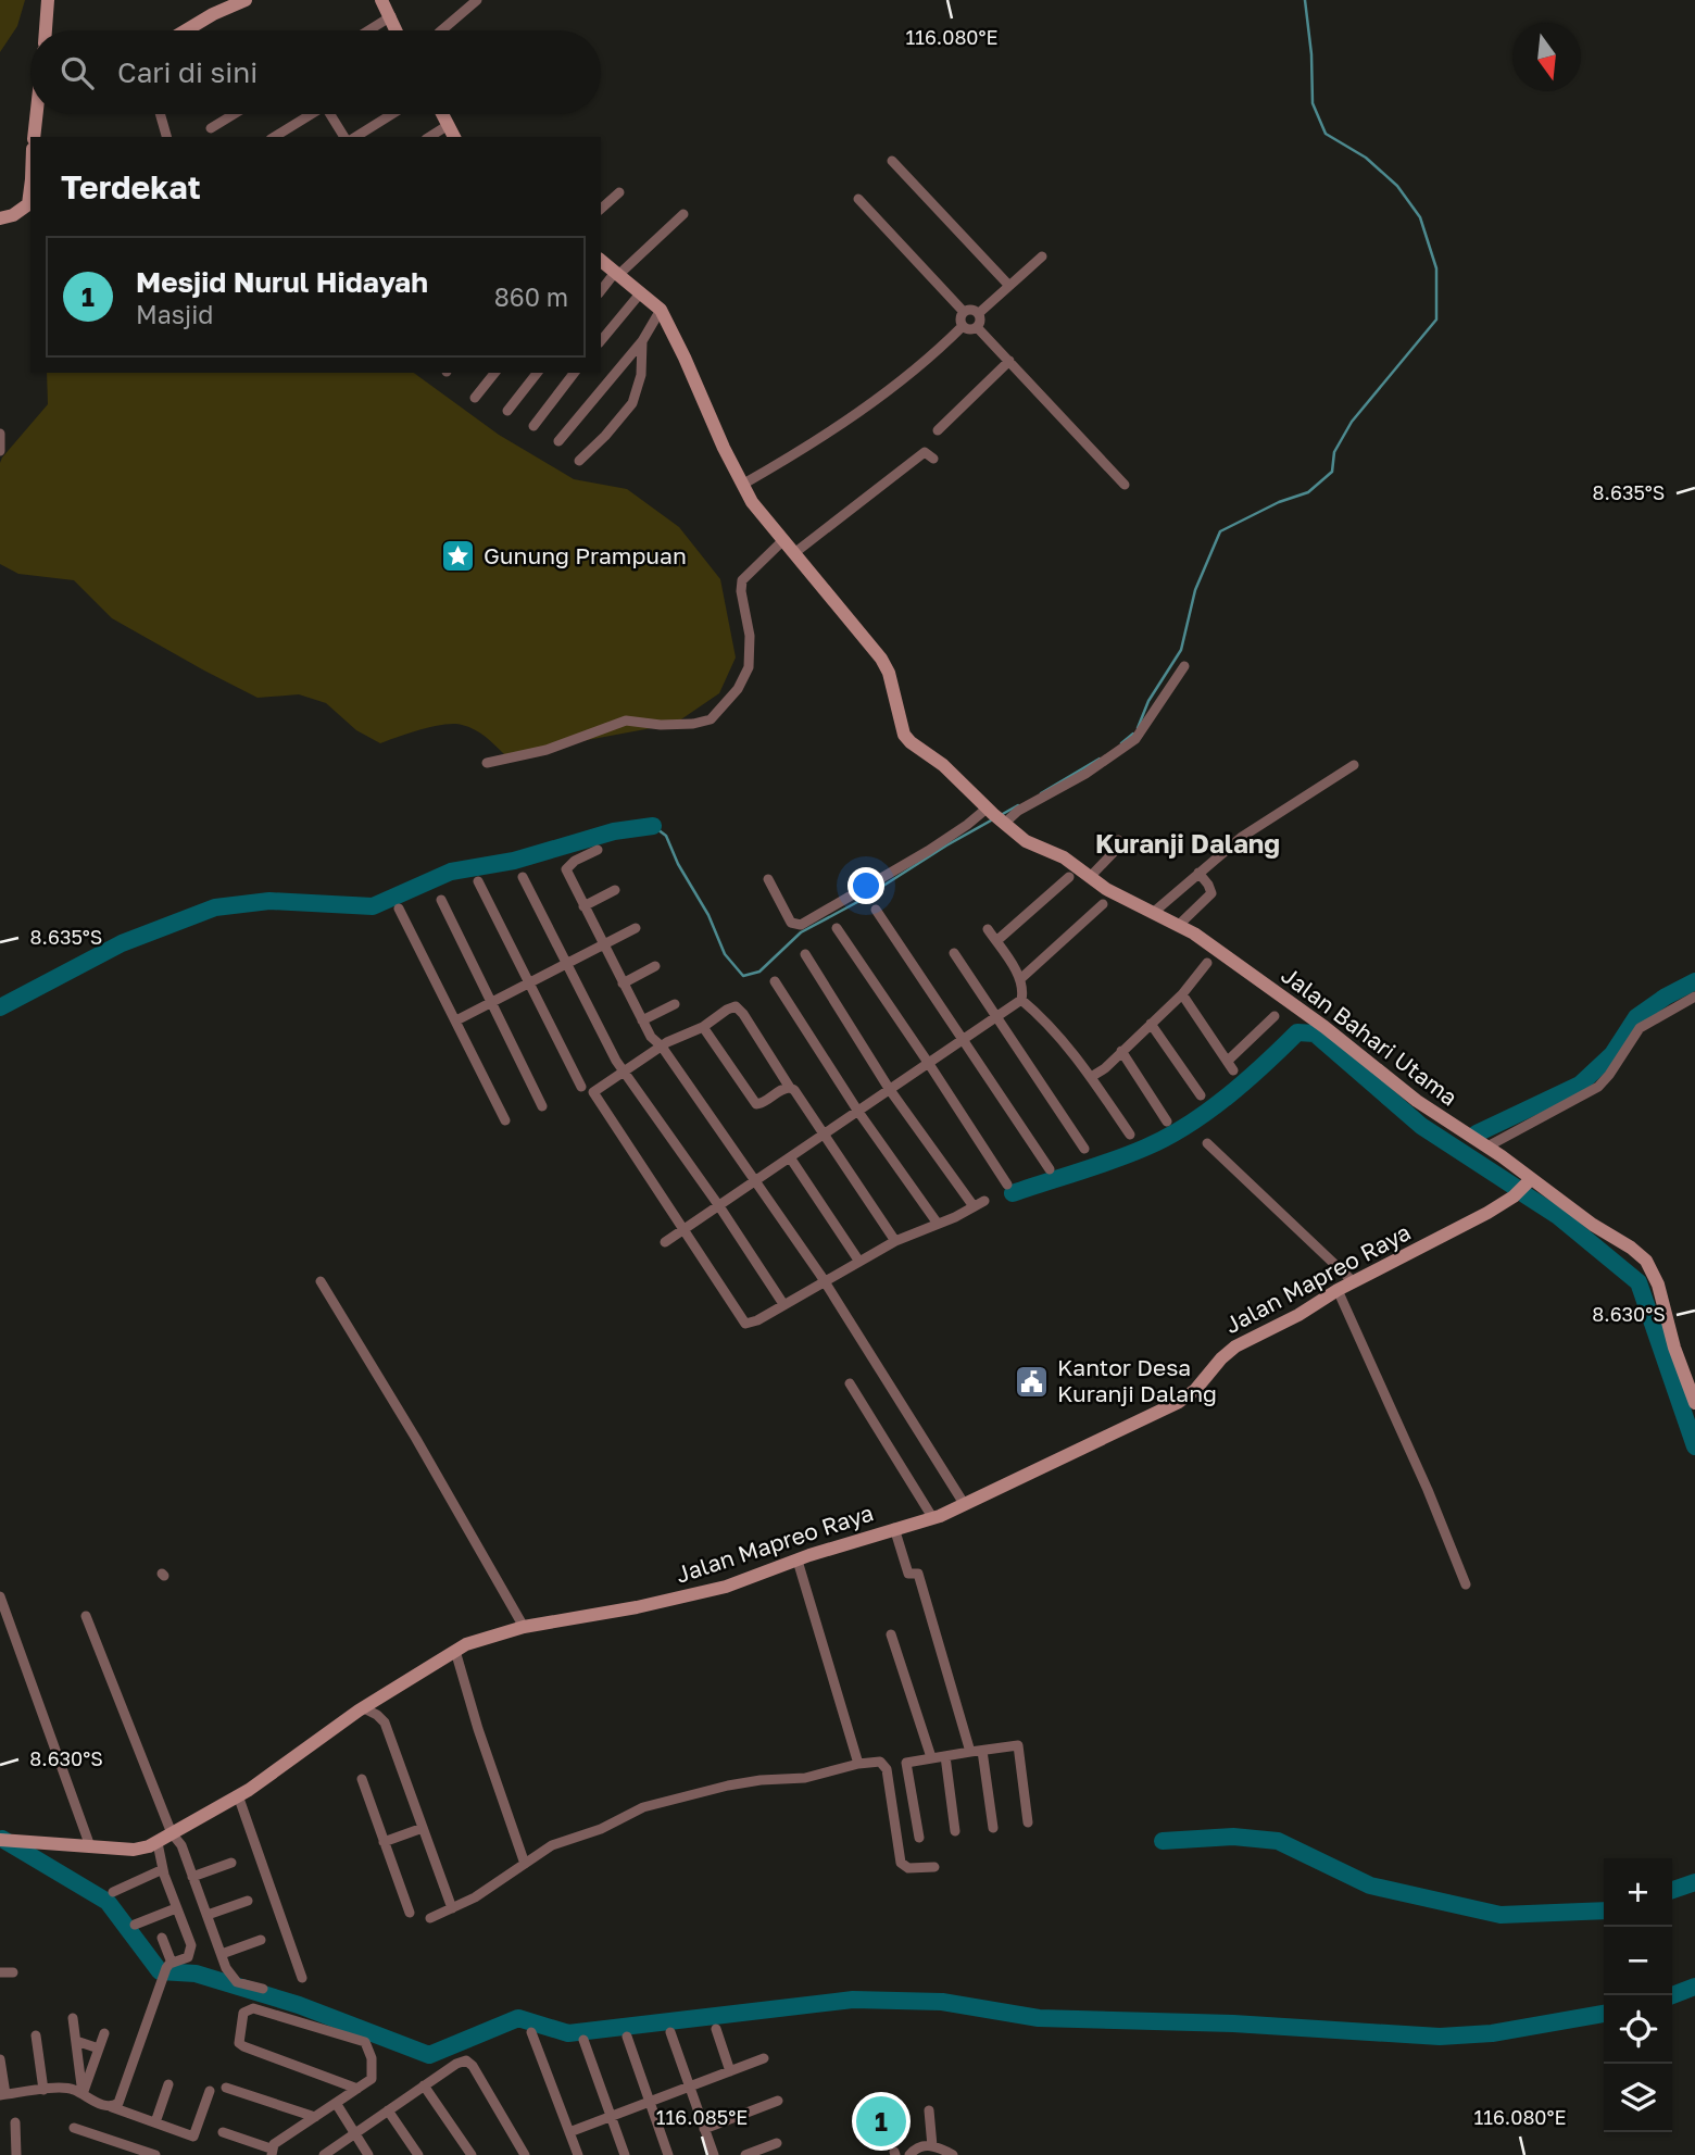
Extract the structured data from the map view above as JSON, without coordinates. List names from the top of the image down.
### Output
{
  "streets": {
    "street": ["Jalan Bahari Utama", "Jalan Mapreo Raya"]
  },
  "crossings": [
    ["Jalan Bahari Utama", "Jalan Mapreo Raya"]
  ],
  "districts": ["Kuranji Dalang"],
  "places": {
    "place": ["Gunung Prampuan"],
    "public building": ["Kantor Desa Kuranji Dalang"]
  },
  "north": "bottom",
  "page": {
    "search": "Cari di sini",
    "heading": "Terdekat",
    "list": [
      {
        "mark": "1",
        "name": "Mesjid Nurul Hidayah",
        "note": "Masjid",
        "value": "860 m"
      }
    ],
    "map_buttons": ["+", "−"],
    "pins": "1"
  },
  "coordinates": [
    "116.080°E",
    "8.635°S",
    "8.630°S",
    "116.085°E"
  ]
}
